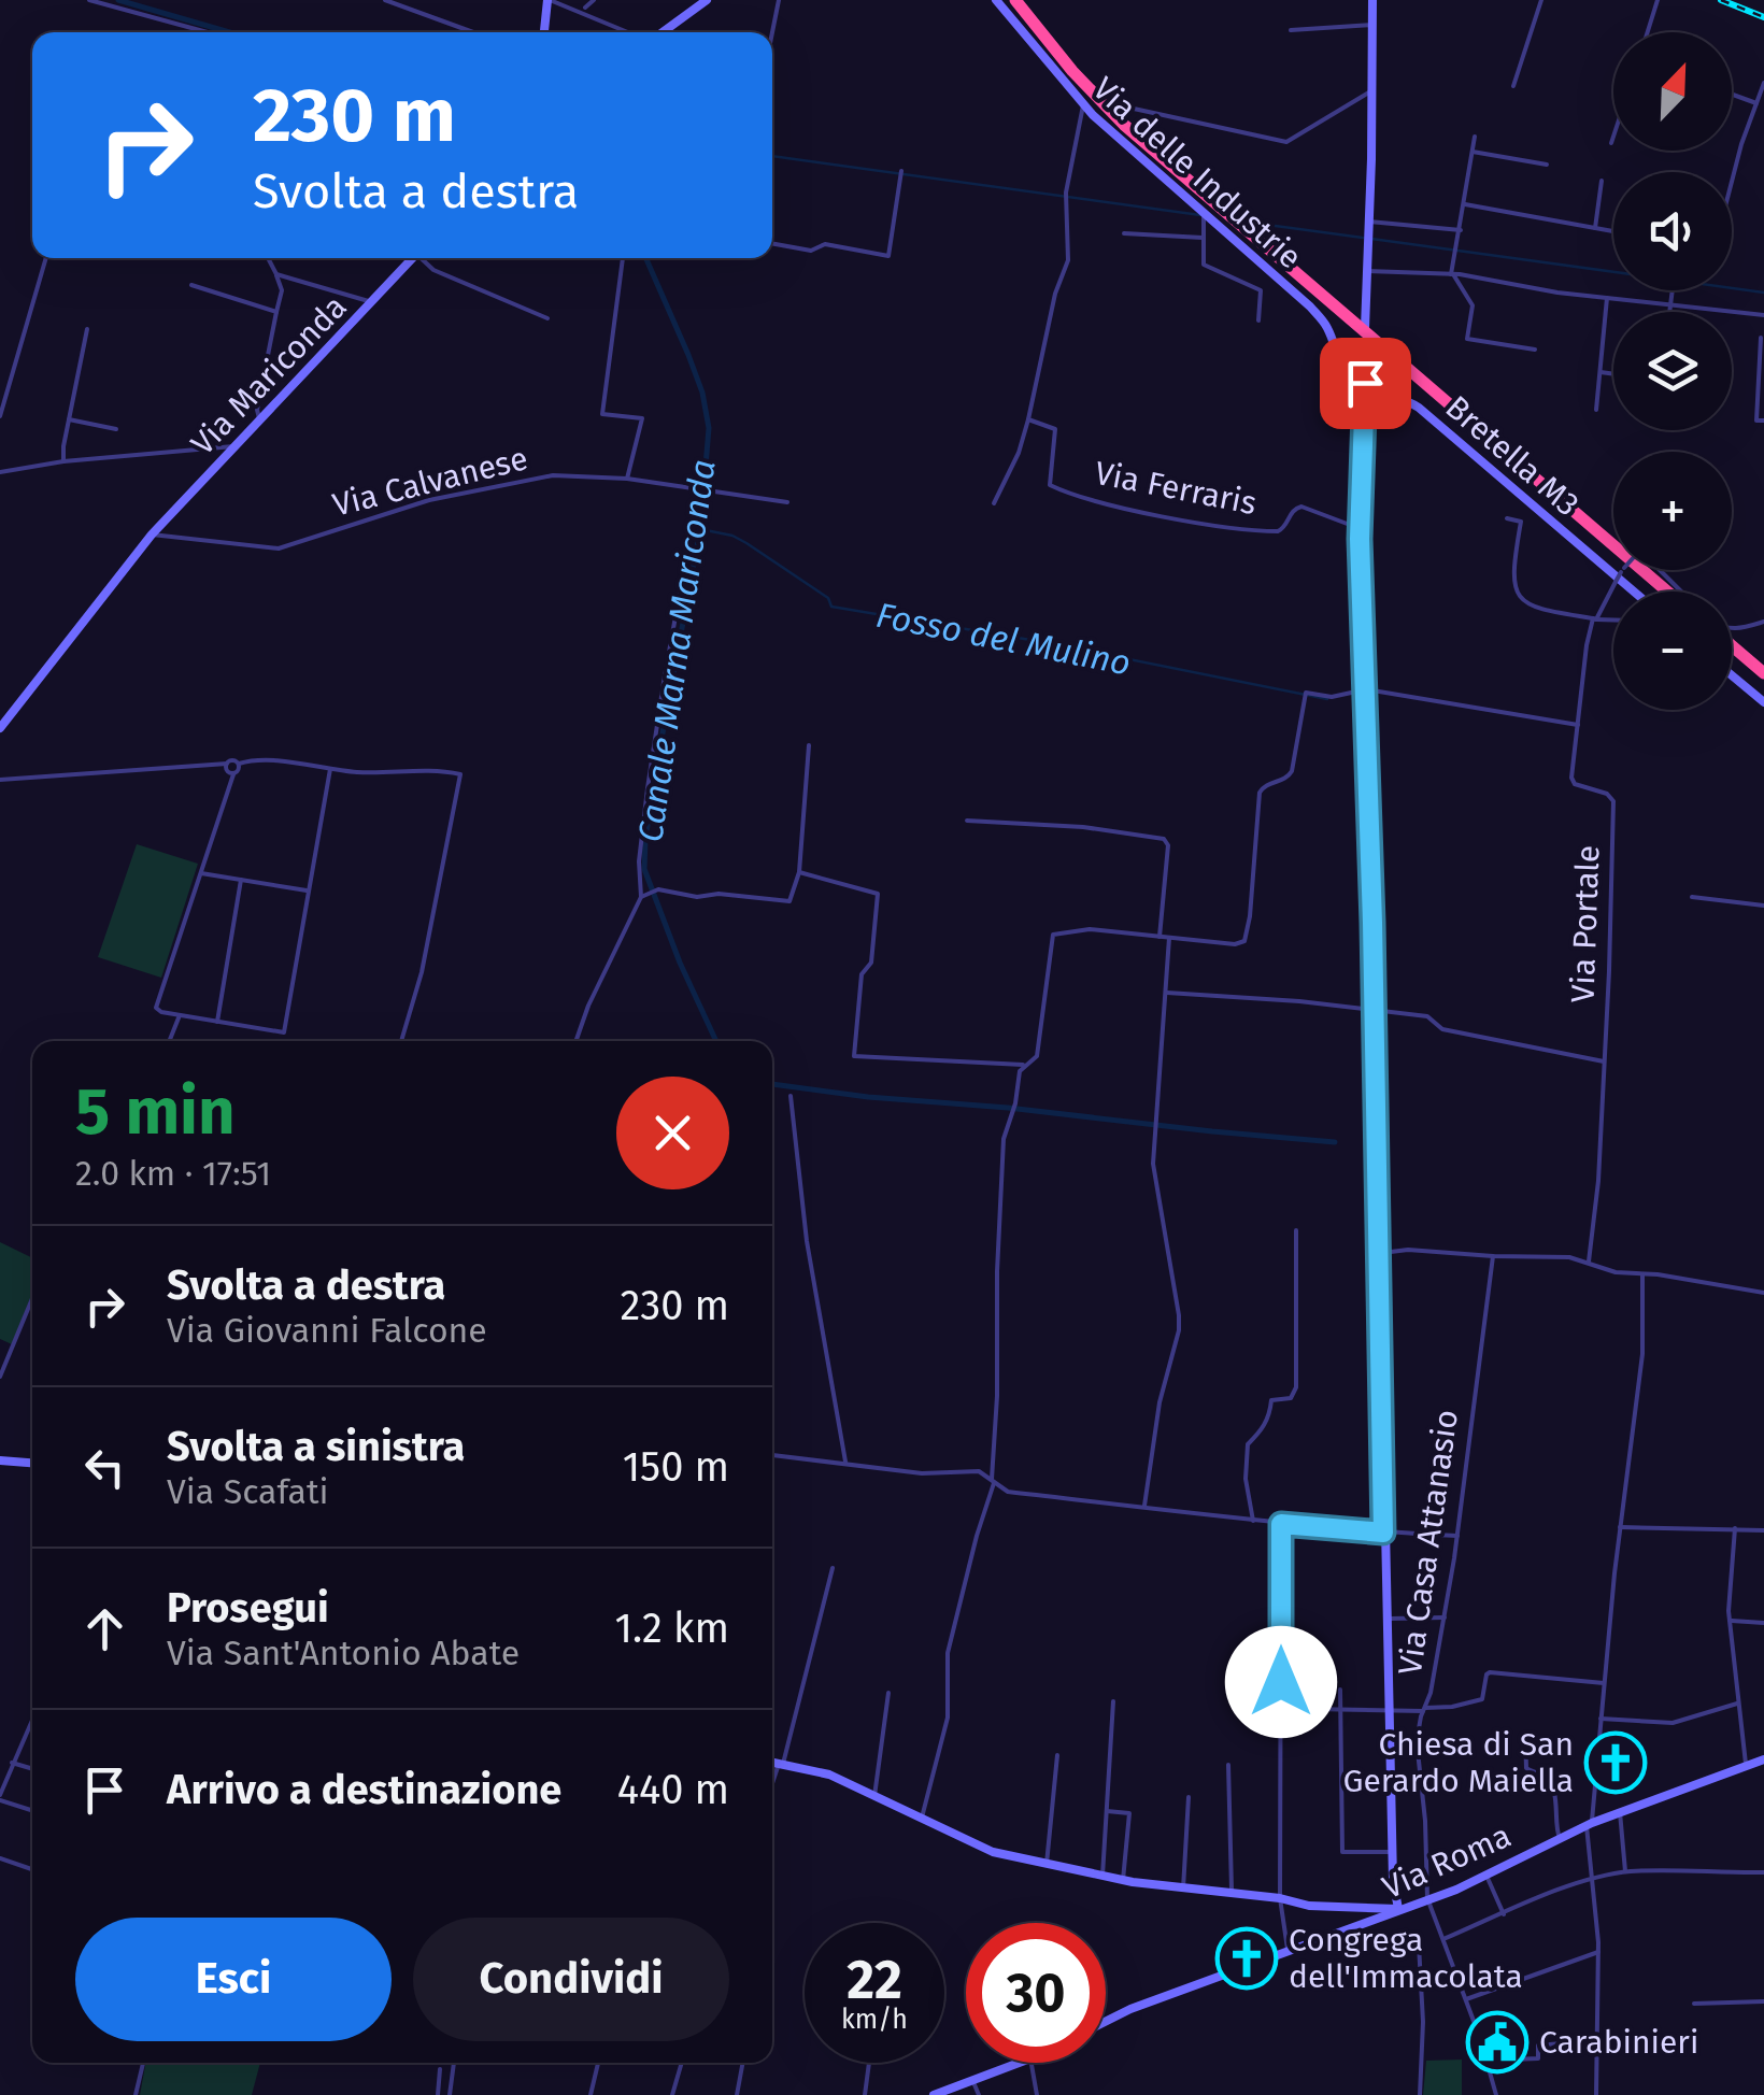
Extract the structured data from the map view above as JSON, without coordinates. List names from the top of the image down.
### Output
{
  "streets": {
    "street": [
      "Via delle Industrie",
      "Via Mariconda",
      "Bretella M3",
      "Via Calvanese",
      "Via Ferraris",
      "Via Portale",
      "Via Casa Attanasio",
      "Via Roma"
    ]
  },
  "crossings": [
    ["Via delle Industrie", "Bretella M3"],
    ["Via Mariconda", "Via Calvanese"],
    ["Via Casa Attanasio", "Via Roma"]
  ],
  "water": ["Fosso del Mulino", "Canale Marna Mariconda"],
  "places": {
    "church": ["Chiesa di San Gerardo Maiella", "Congrega dell'Immacolata"],
    "public building": ["Carabinieri"]
  },
  "north": "top right",
  "page": {
    "map_buttons": ["+", "−"],
    "turn": ["230 m", "Svolta a destra"],
    "heading": ["5 min", "2.0 km · 17:51"],
    "list": [
      {
        "name": "Svolta a destra",
        "note": "Via Giovanni Falcone",
        "value": "230 m"
      },
      {
        "name": "Svolta a sinistra",
        "note": "Via Scafati",
        "value": "150 m"
      },
      {
        "name": "Prosegui",
        "note": "Via Sant'Antonio Abate",
        "value": "1.2 km"
      },
      {
        "name": "Arrivo a destinazione",
        "value": "440 m"
      }
    ],
    "buttons": ["Esci", "Condividi"],
    "speed": "22 km/h",
    "limit": "30"
  }
}
